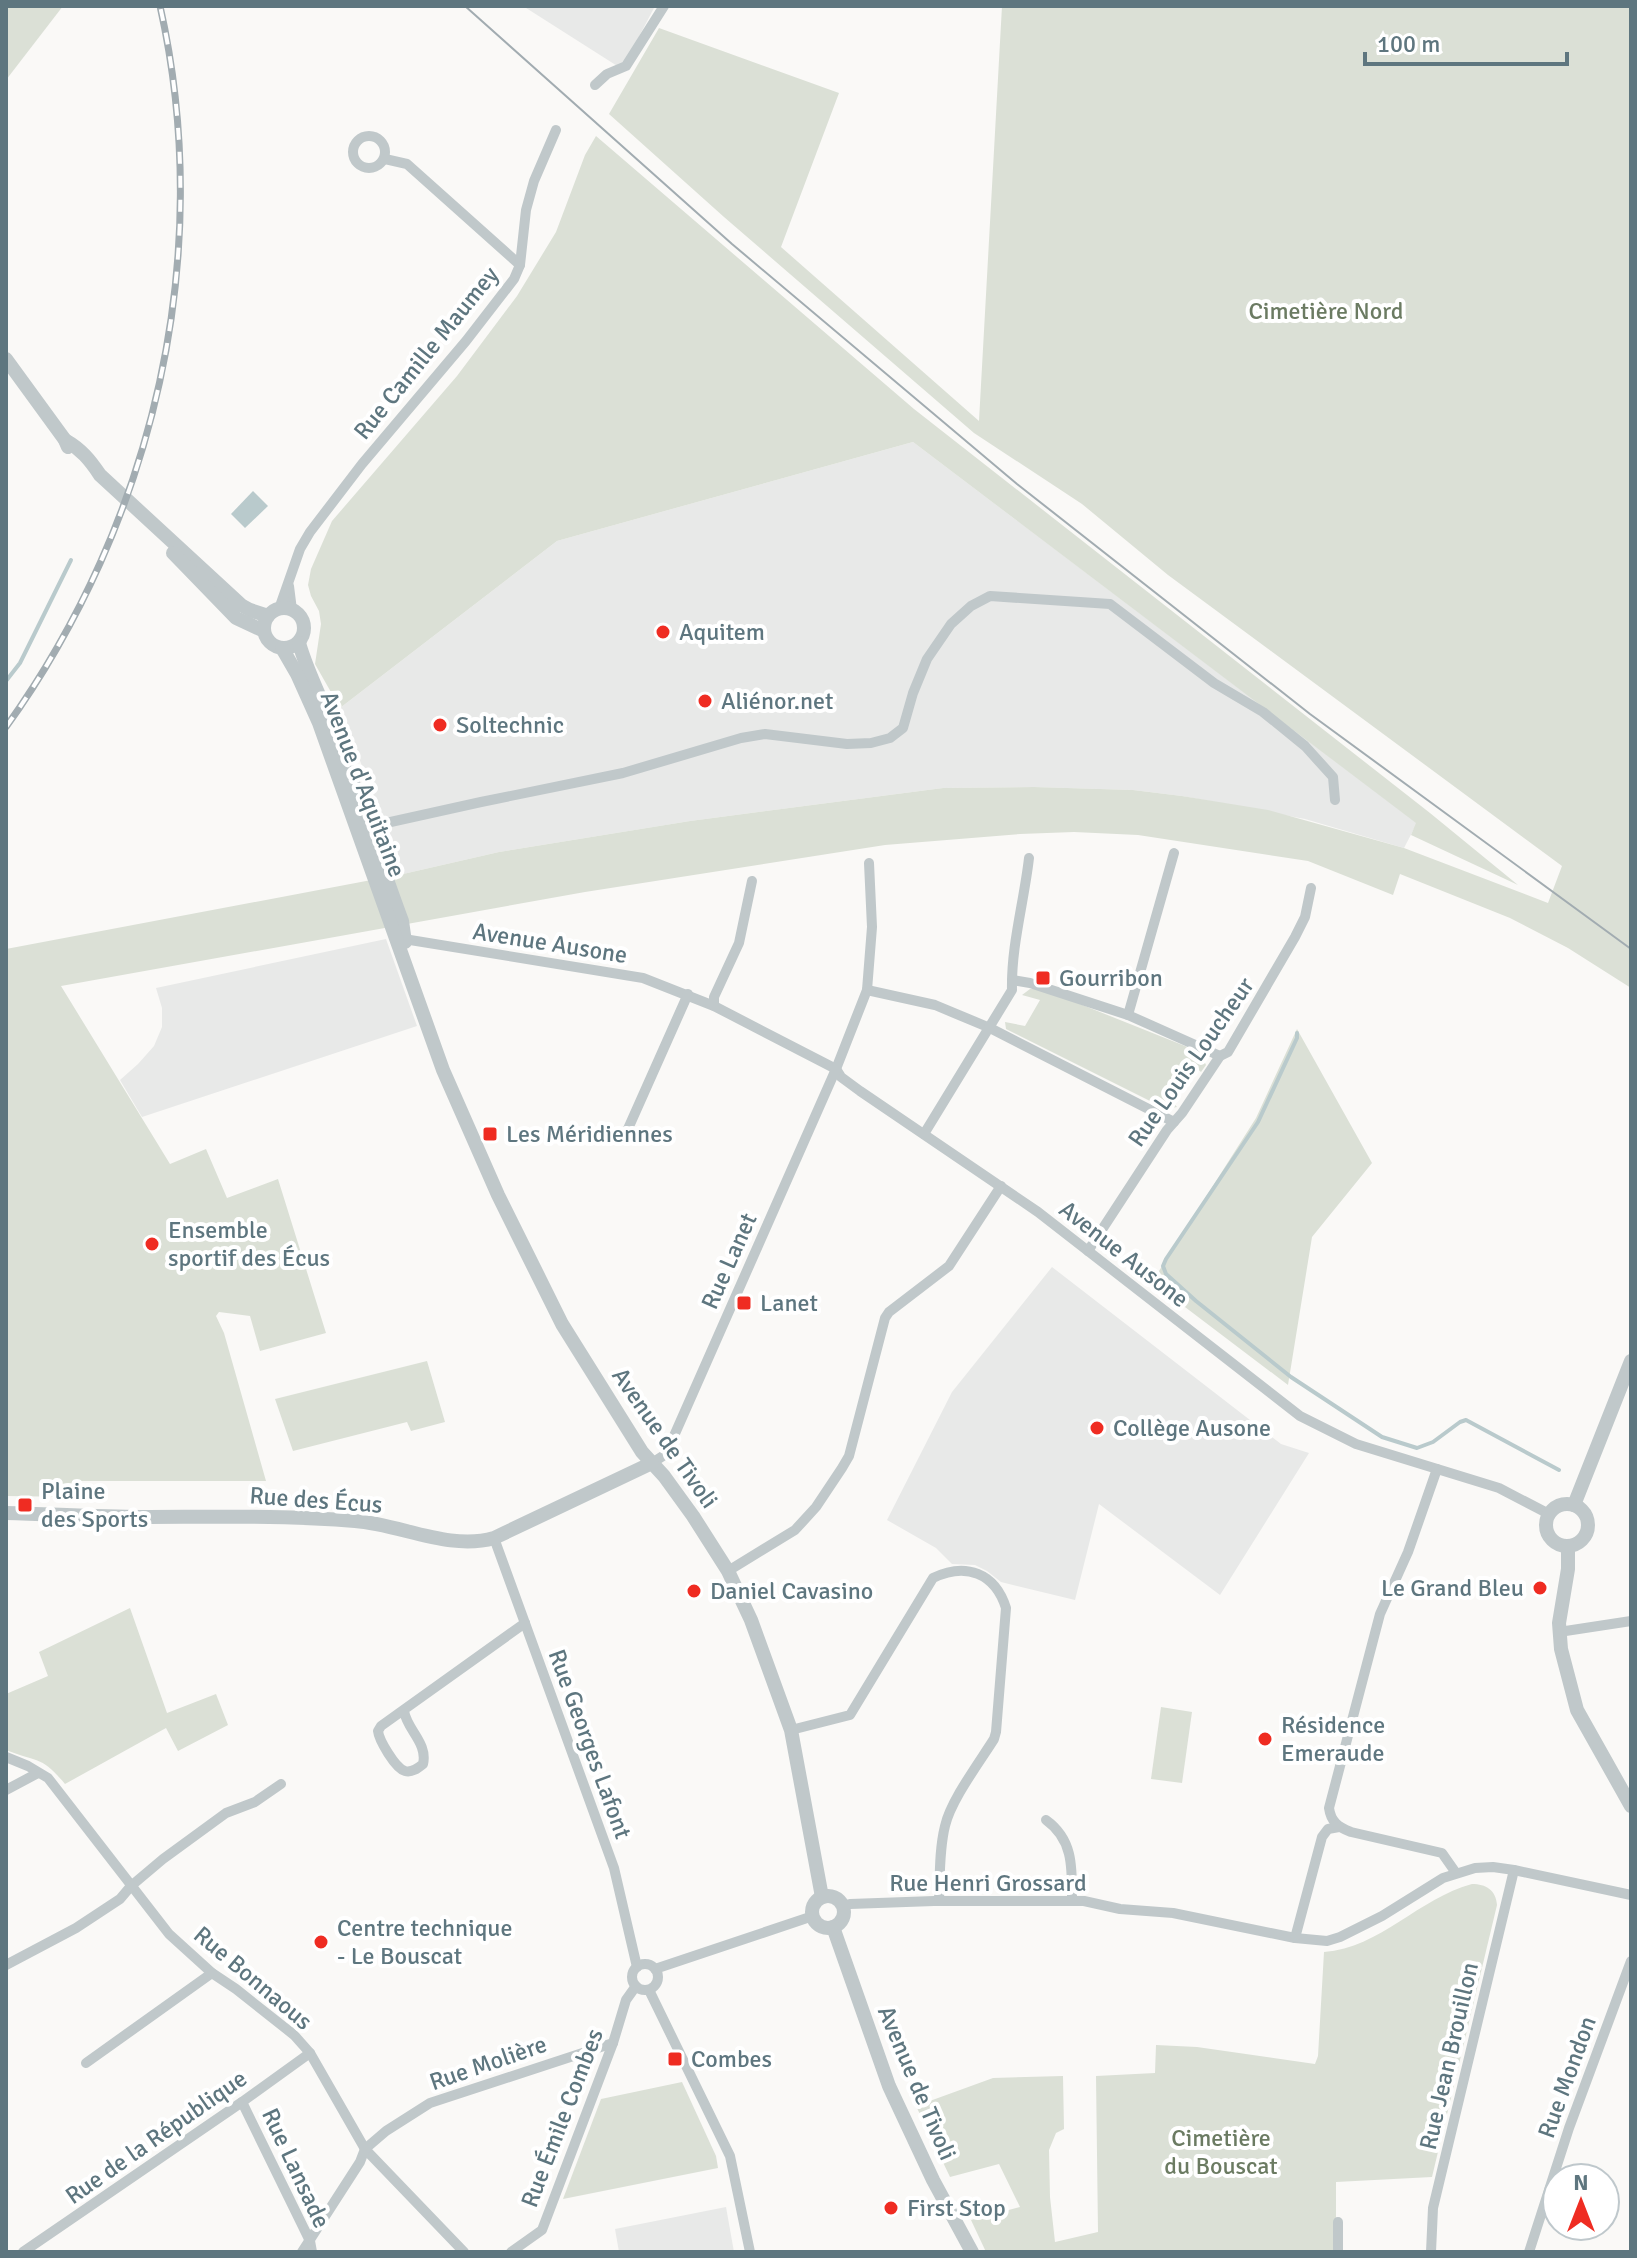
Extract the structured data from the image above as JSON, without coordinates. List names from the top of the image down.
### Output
{
  "streets": {
    "street": [
      "Rue Camille Maumey",
      "Avenue d'Aquitaine",
      "Avenue Ausone",
      "Rue Louis Loucheur",
      "Rue Lanet",
      "Avenue de Tivoli",
      "Rue des Écus",
      "Rue Georges Lafont",
      "Rue Henri Grossard",
      "Rue Bonnaous",
      "Rue Jean Brouillon",
      "Rue Molière",
      "Rue Mondon",
      "Rue Émile Combes",
      "Rue de la République",
      "Rue Lansade"
    ]
  },
  "crossings": [
    ["Rue Camille Maumey", "Avenue d'Aquitaine"],
    ["Avenue d'Aquitaine", "Avenue Ausone"],
    ["Avenue d'Aquitaine", "Avenue de Tivoli"],
    ["Avenue Ausone", "Rue Louis Loucheur"],
    ["Avenue Ausone", "Rue Lanet"],
    ["Avenue Ausone", "Avenue de Tivoli"],
    ["Rue Lanet", "Avenue de Tivoli"],
    ["Rue Lanet", "Rue des Écus"],
    ["Avenue de Tivoli", "Rue des Écus"],
    ["Avenue de Tivoli", "Rue Henri Grossard"],
    ["Rue des Écus", "Rue Georges Lafont"],
    ["Rue Georges Lafont", "Rue Émile Combes"],
    ["Rue Henri Grossard", "Rue Jean Brouillon"],
    ["Rue Bonnaous", "Rue Molière"],
    ["Rue Bonnaous", "Rue de la République"],
    ["Rue Molière", "Rue Émile Combes"],
    ["Rue Molière", "Rue Lansade"],
    ["Rue de la République", "Rue Lansade"]
  ],
  "parks": ["Cimetière Nord", "Cimetière du Bouscat"],
  "places": {
    "other": [
      "Aquitem",
      "Aliénor.net",
      "Soltechnic",
      "Ensemble sportif des Écus",
      "Collège Ausone",
      "Le Grand Bleu",
      "Daniel Cavasino",
      "Résidence Emeraude",
      "Centre technique - Le Bouscat",
      "First Stop"
    ],
    "transit": [
      "Gourribon",
      "Les Méridiennes",
      "Lanet",
      "Plaine des Sports",
      "Combes"
    ]
  },
  "scale_bar": "100 m",
  "north": "top"
}
